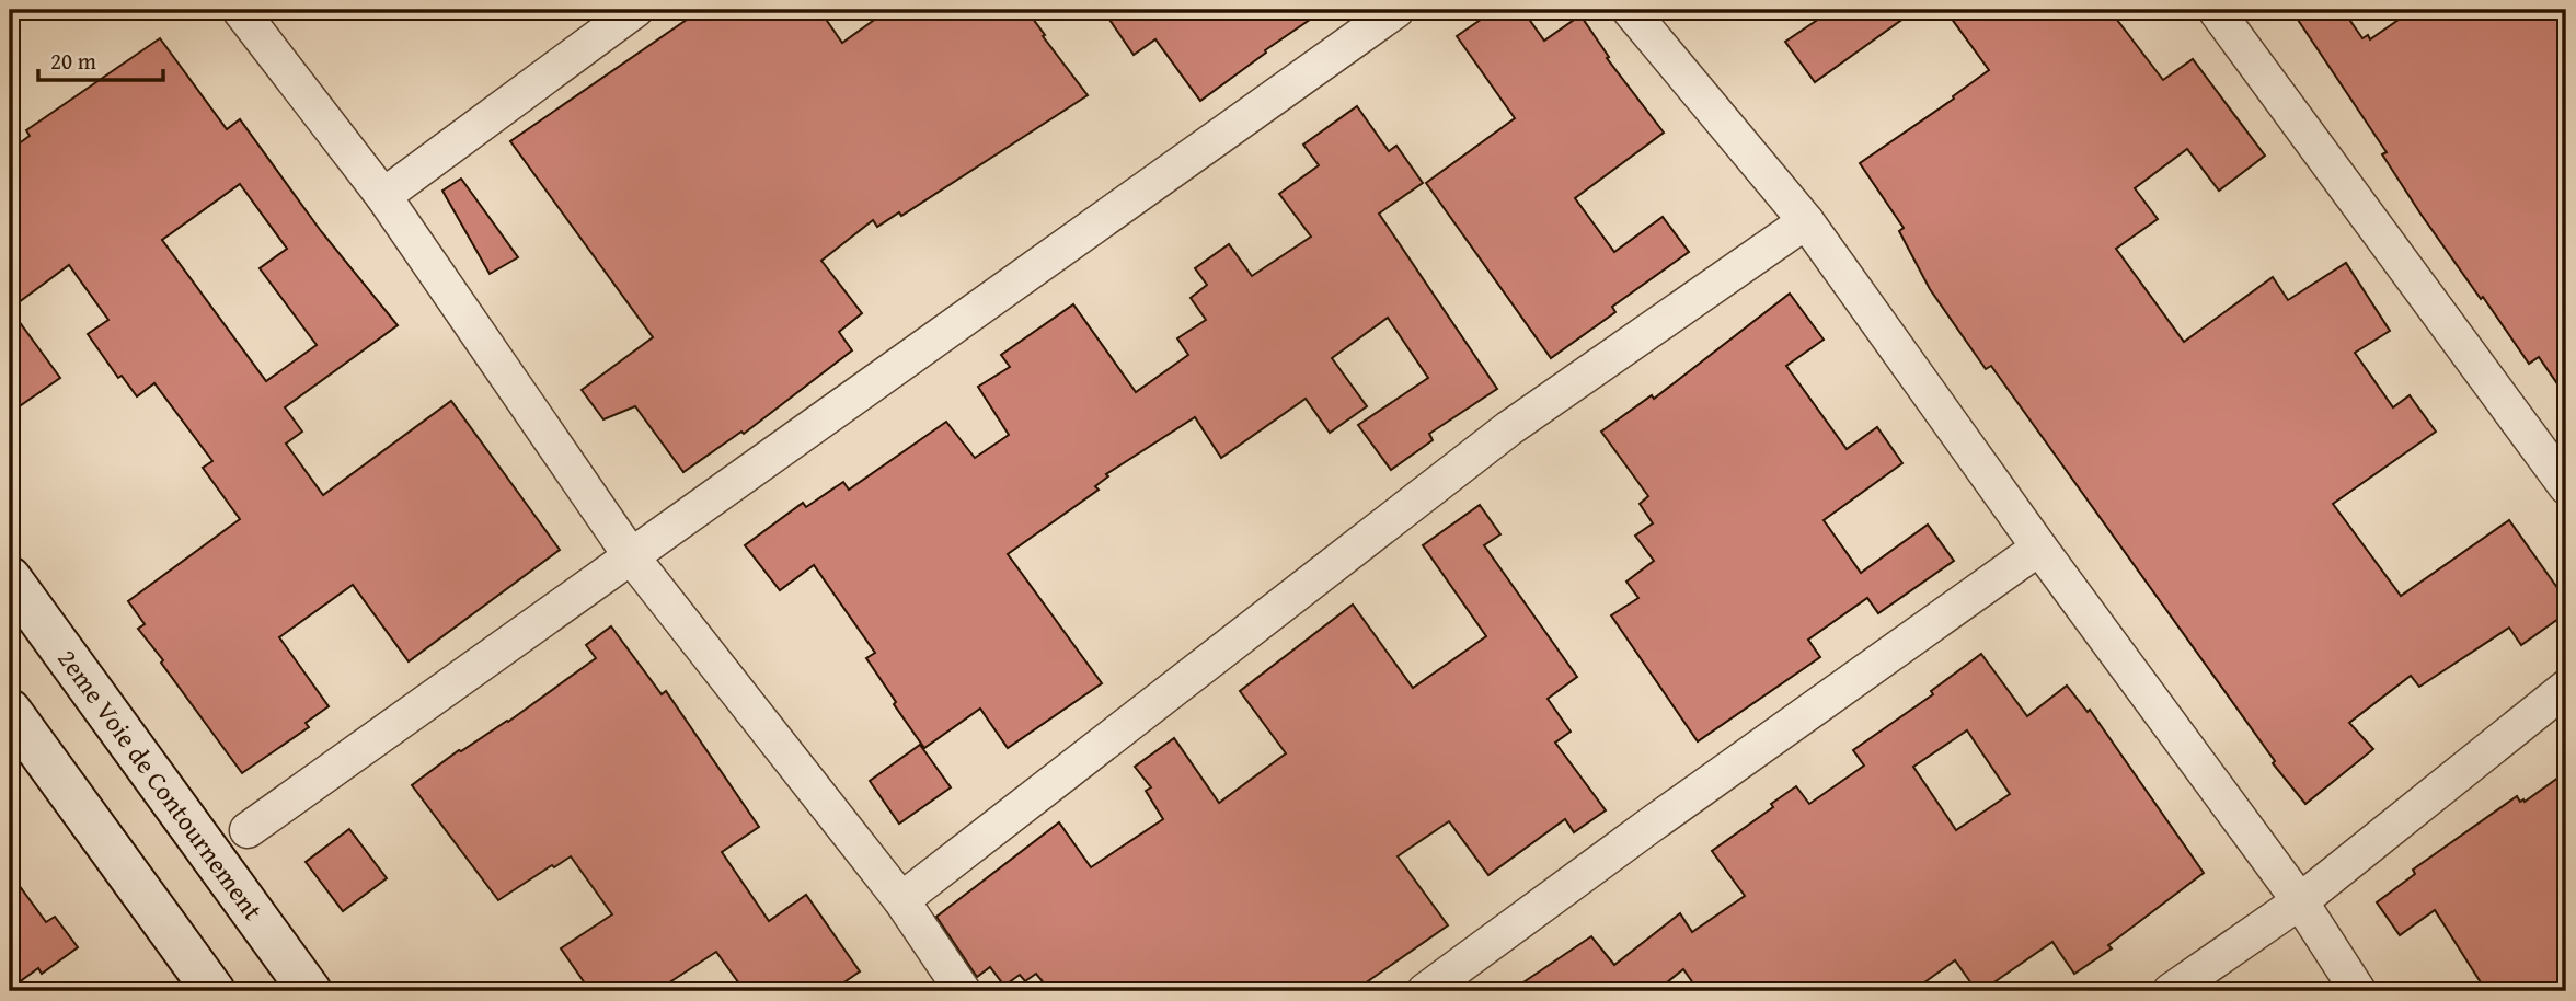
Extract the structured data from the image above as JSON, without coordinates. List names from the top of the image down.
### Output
{
  "streets": {
    "main road": ["2eme Voie de Contournement"]
  },
  "scale_bar": "20 m"
}
